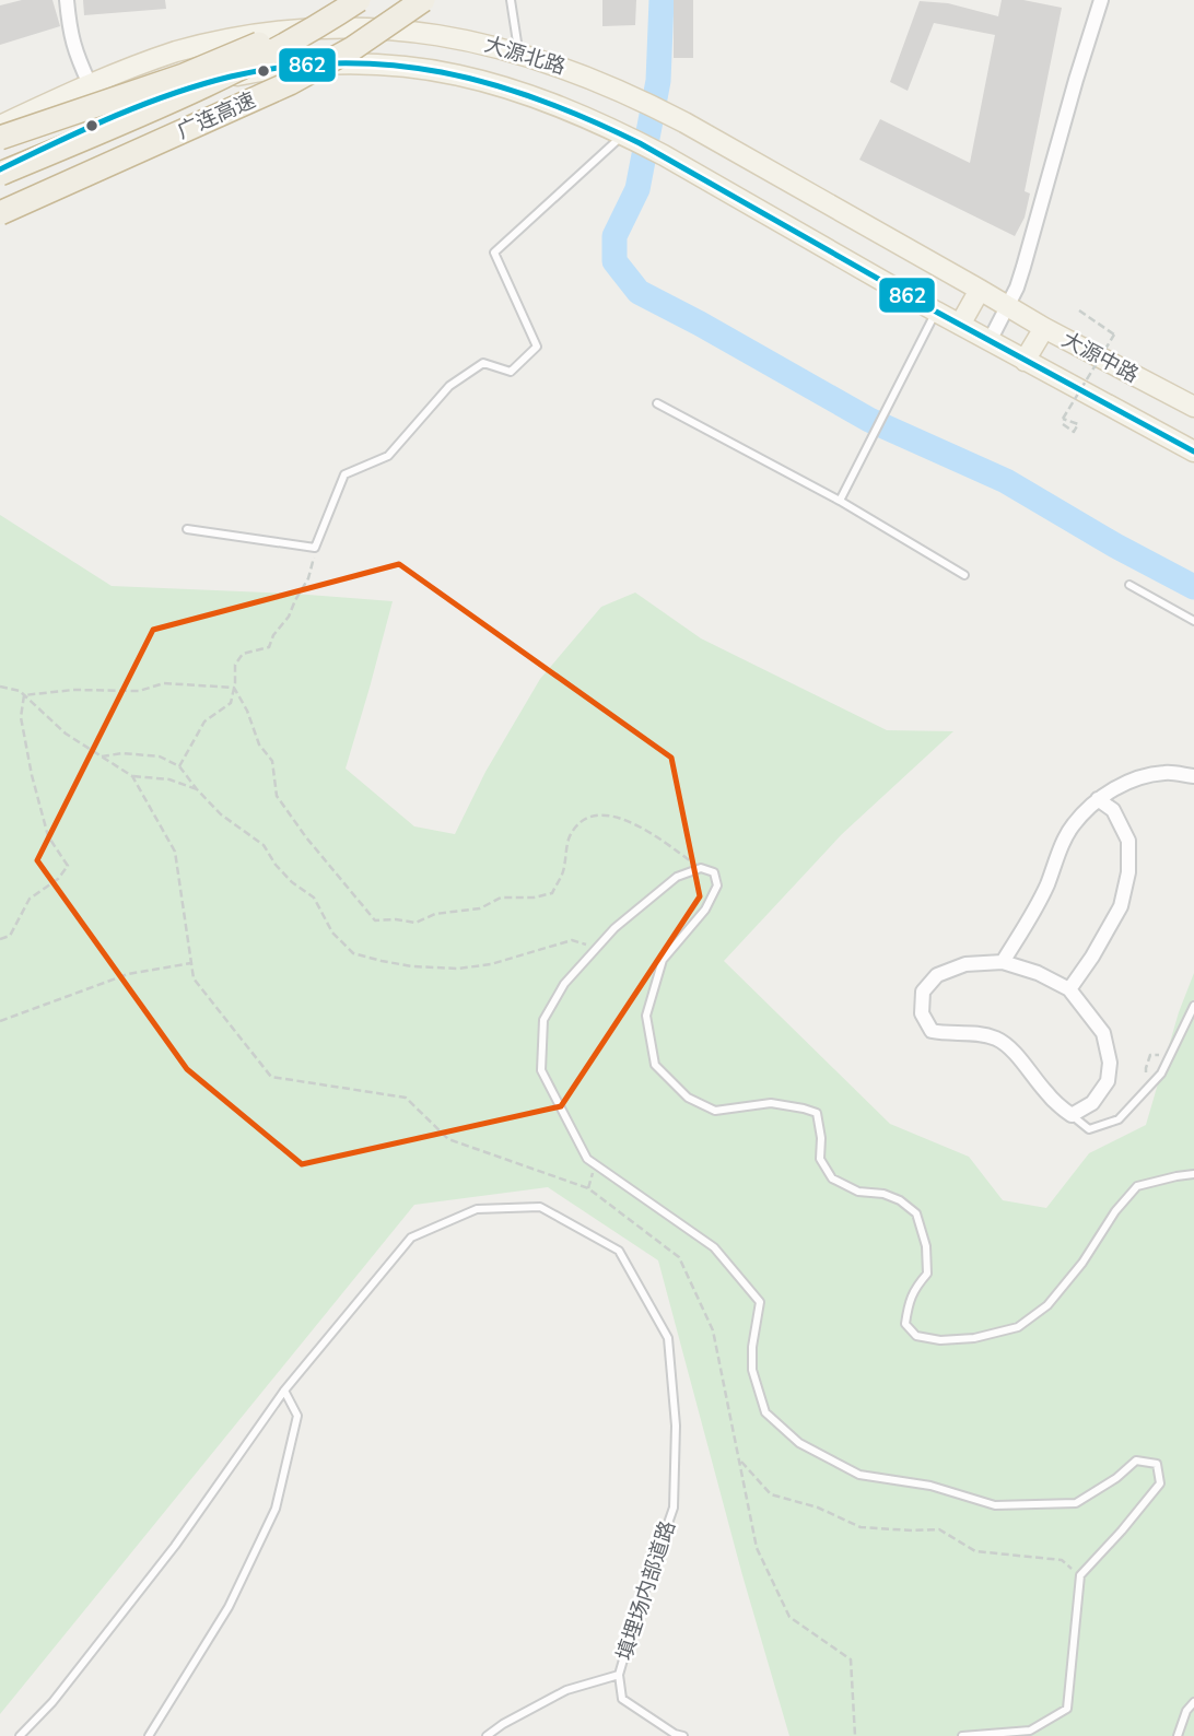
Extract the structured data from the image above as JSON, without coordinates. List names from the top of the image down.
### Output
{
  "streets": {
    "highway": ["广连高速"],
    "main road": ["大源北路", "大源中路"],
    "lane": ["填埋场内部道路"]
  },
  "crossings": [
    ["大源北路", "广连高速"],
    ["大源北路", "大源中路"]
  ],
  "lines": ["transit line 862"]
}
